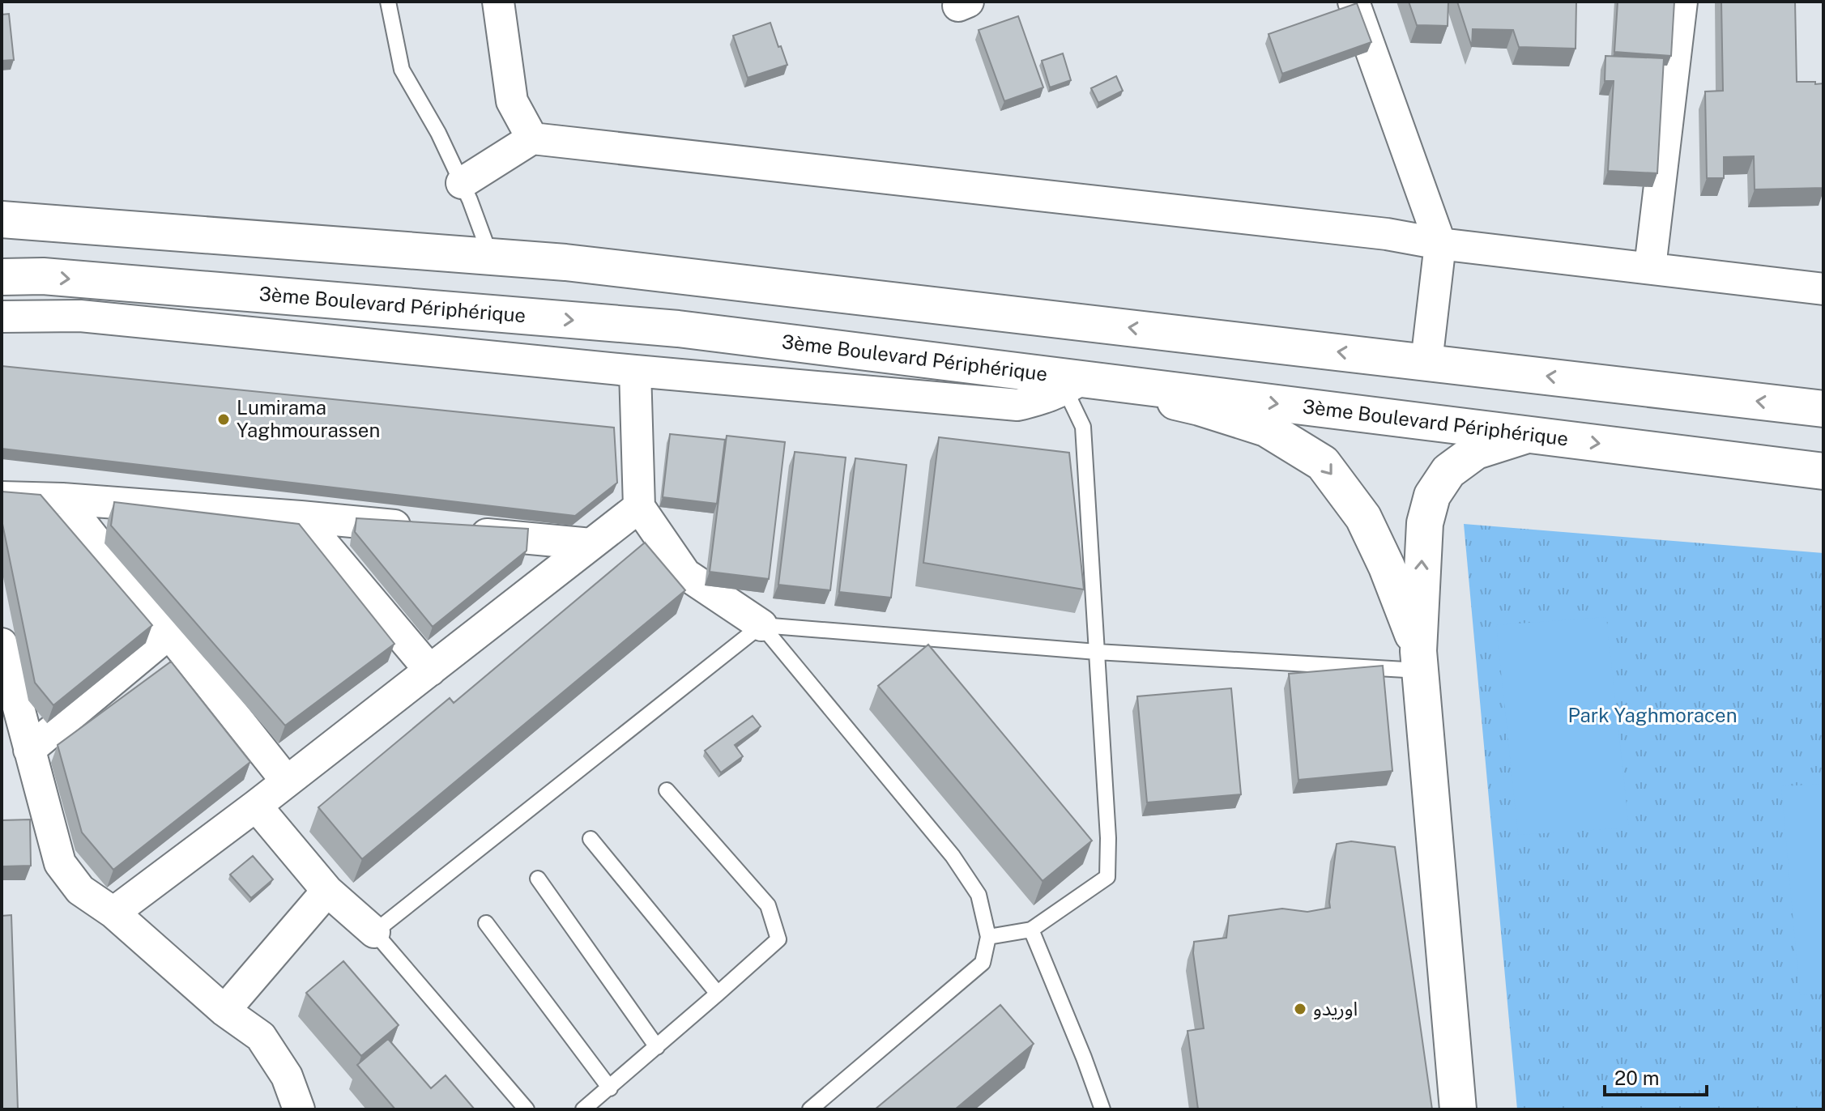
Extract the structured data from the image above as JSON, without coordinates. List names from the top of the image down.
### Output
{
  "streets": {
    "main road": ["3ème Boulevard Périphérique"]
  },
  "parks": ["Park Yaghmoracen"],
  "places": ["Lumirama Yaghmourassen", "اوريدو"],
  "scale_bar": "20 m"
}
